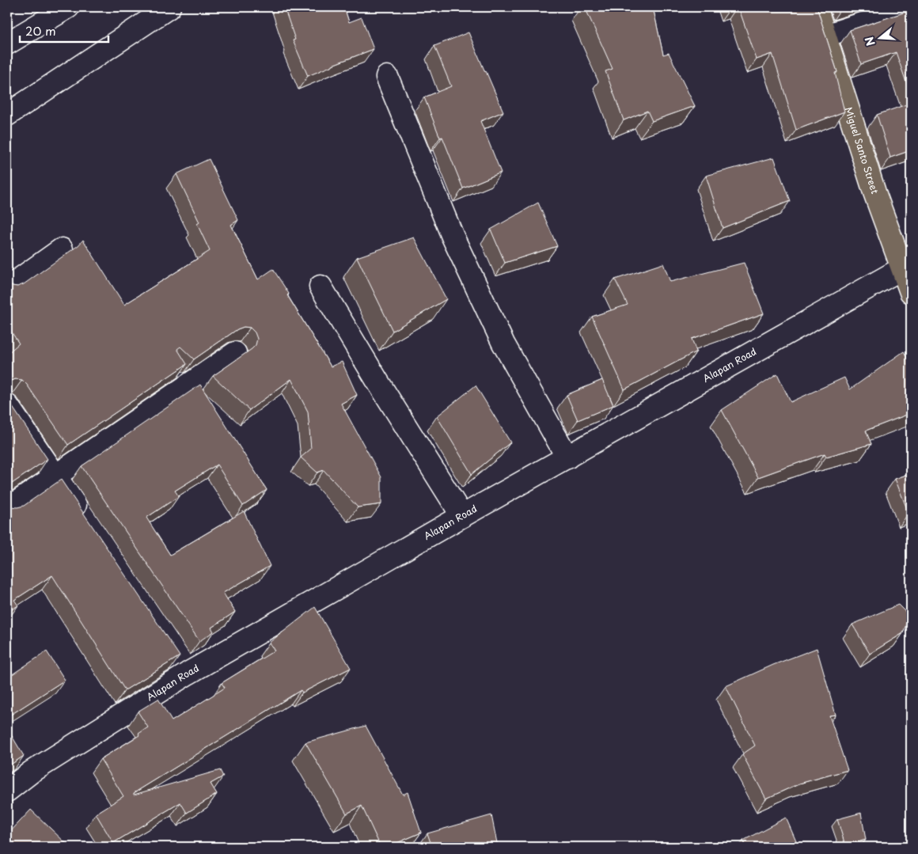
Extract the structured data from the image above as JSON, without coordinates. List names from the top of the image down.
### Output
{
  "streets": {
    "main road": ["Miguel Santo Street"],
    "street": ["Alapan Road"]
  },
  "crossings": [
    ["Miguel Santo Street", "Alapan Road"]
  ],
  "scale_bar": "20 m",
  "north": "left"
}
